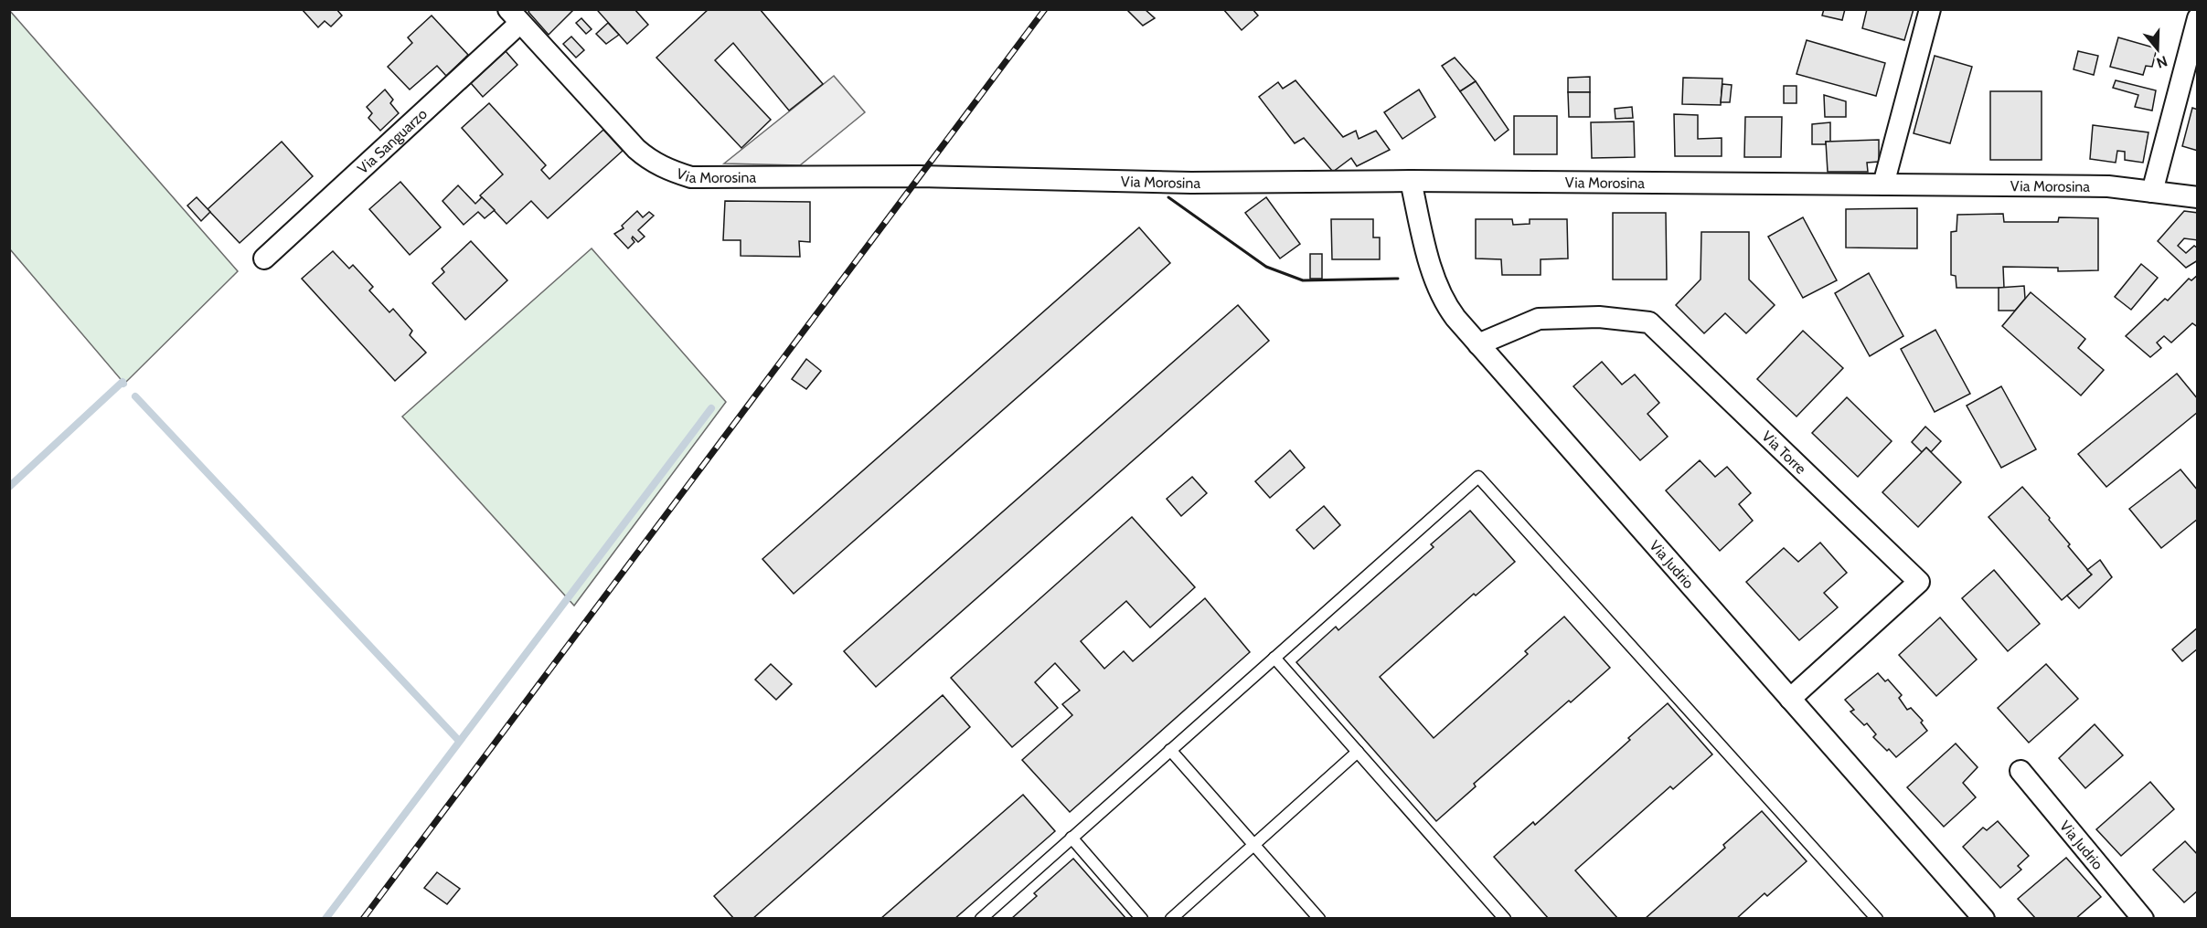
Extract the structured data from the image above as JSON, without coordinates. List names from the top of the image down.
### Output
{
  "streets": {
    "street": [
      "Via Sanguarzo",
      "Via Morosina",
      "Via Torre",
      "Via Judrio"
    ]
  },
  "crossings": [
    ["Via Sanguarzo", "Via Morosina"],
    ["Via Morosina", "Via Judrio"],
    ["Via Torre", "Via Judrio"]
  ],
  "north": "bottom"
}
